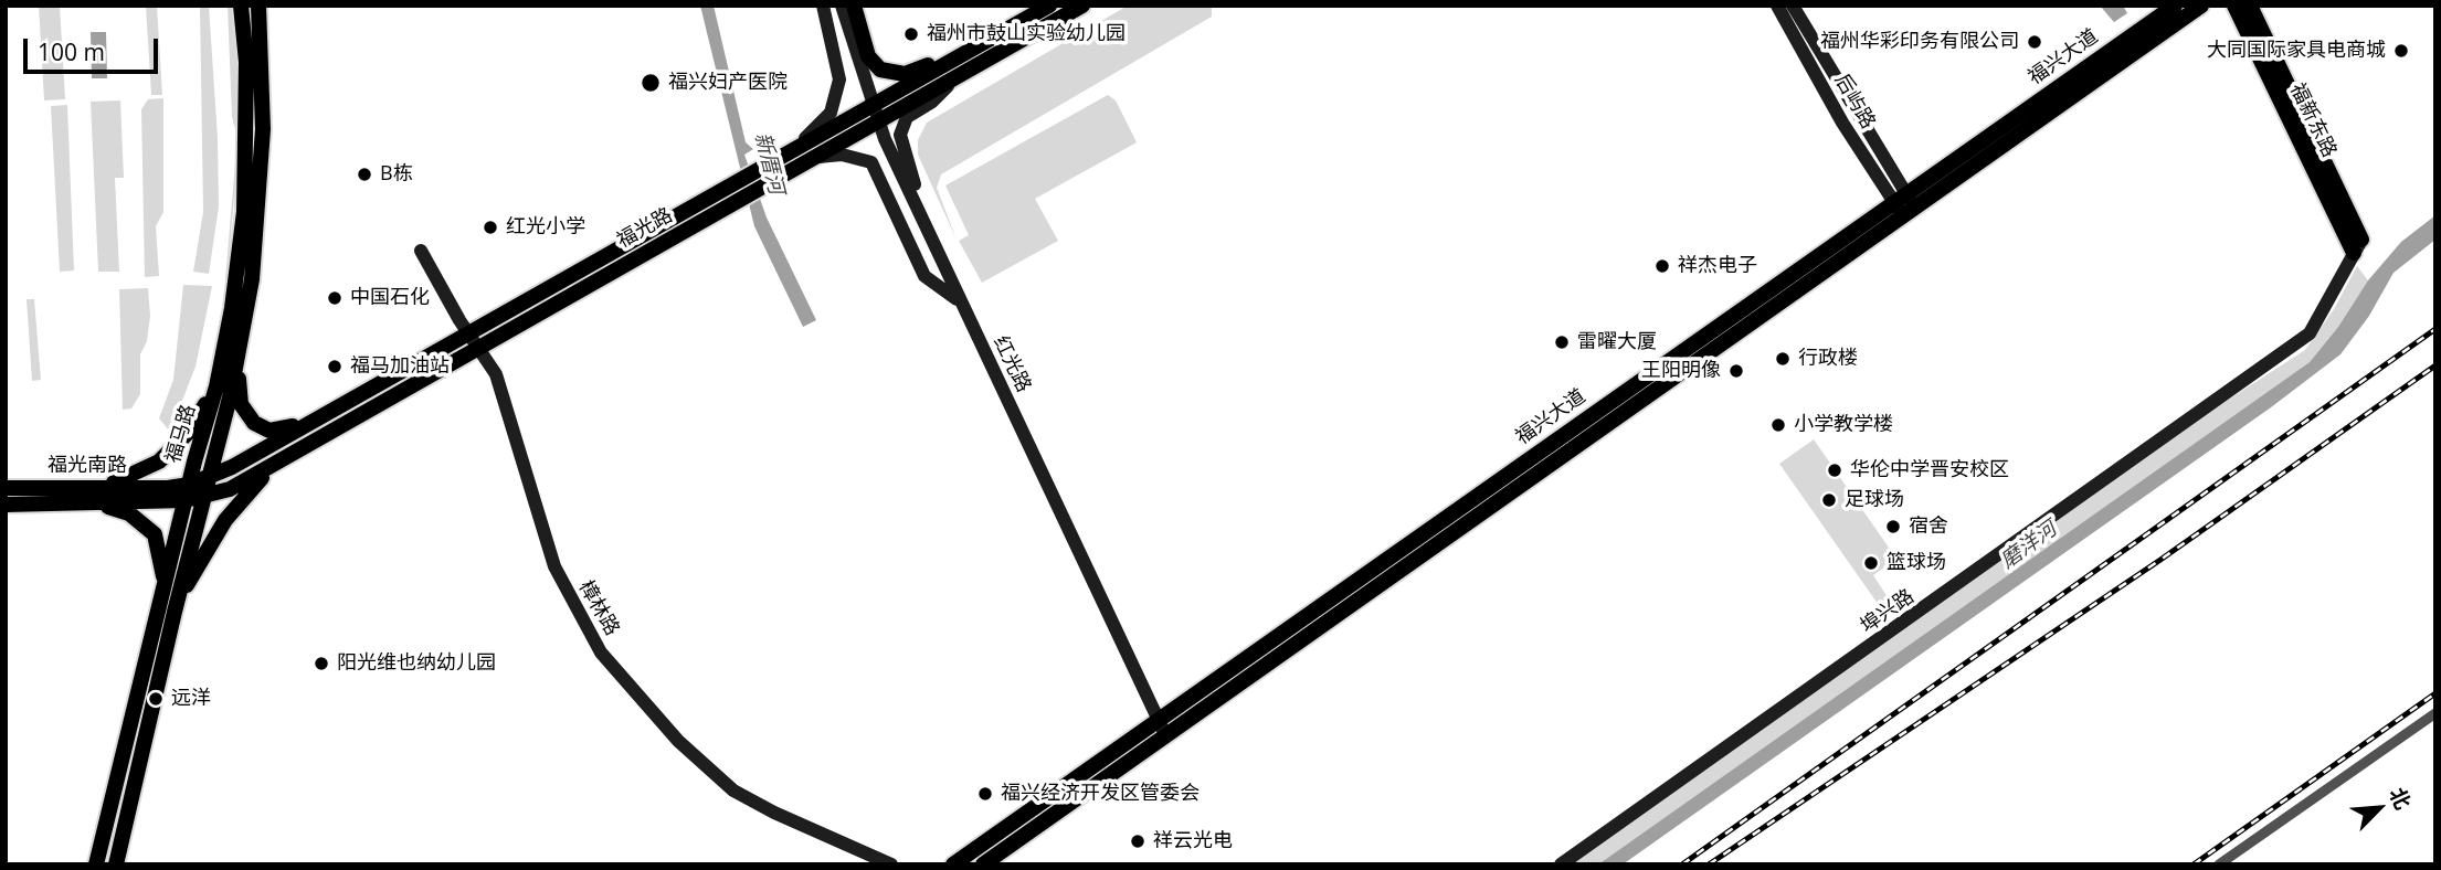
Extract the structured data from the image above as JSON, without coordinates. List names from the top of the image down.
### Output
{
  "streets": {
    "main road": [
      "福兴大道",
      "后屿路",
      "福新东路",
      "福光路",
      "红光路",
      "福马路",
      "福光南路",
      "樟林路",
      "埠兴路"
    ]
  },
  "crossings": [
    ["福兴大道", "后屿路"],
    ["福兴大道", "红光路"],
    ["福新东路", "埠兴路"],
    ["福光路", "红光路"],
    ["福光路", "福马路"],
    ["福光路", "福光南路"],
    ["福光路", "樟林路"],
    ["福马路", "福光南路"]
  ],
  "water": ["新厝河", "磨洋河"],
  "places": [
    "福州市鼓山实验幼儿园",
    "福州华彩印务有限公司",
    "大同国际家具电商城",
    "福兴妇产医院",
    "B栋",
    "红光小学",
    "祥杰电子",
    "中国石化",
    "雷曜大厦",
    "行政楼",
    "福马加油站",
    "王阳明像",
    "小学教学楼",
    "华伦中学晋安校区",
    "足球场",
    "宿舍",
    "篮球场",
    "阳光维也纳幼儿园",
    "远洋",
    "福兴经济开发区管委会",
    "祥云光电"
  ],
  "scale_bar": "100 m",
  "north": "top right"
}
